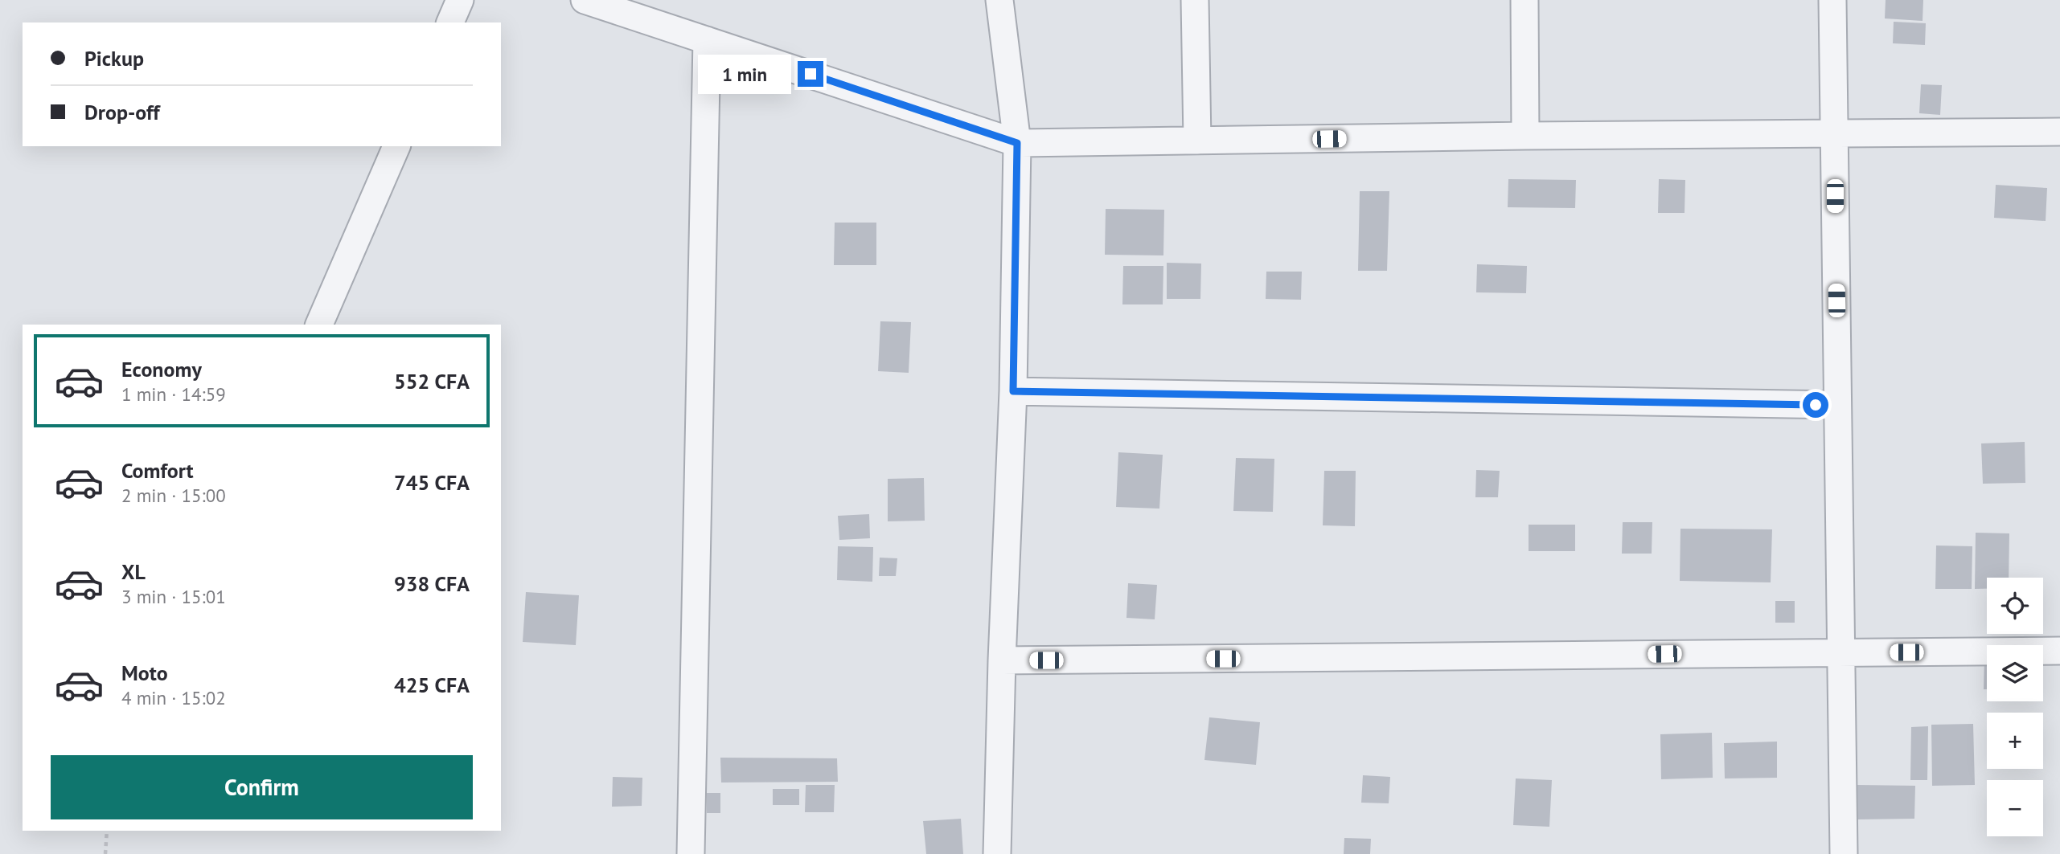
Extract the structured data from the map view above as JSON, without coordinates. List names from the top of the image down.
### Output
{
  "page": {
    "banner": ["Pickup", "Drop-off"],
    "bubble": "1 min",
    "list": [
      {
        "name": "Economy",
        "note": "1 min · 14:59",
        "value": "552 CFA"
      },
      {
        "name": "Comfort",
        "note": "2 min · 15:00",
        "value": "745 CFA"
      },
      {
        "name": "XL",
        "note": "3 min · 15:01",
        "value": "938 CFA"
      },
      {
        "name": "Moto",
        "note": "4 min · 15:02",
        "value": "425 CFA"
      }
    ],
    "map_buttons": ["+", "−"],
    "buttons": "Confirm"
  }
}
